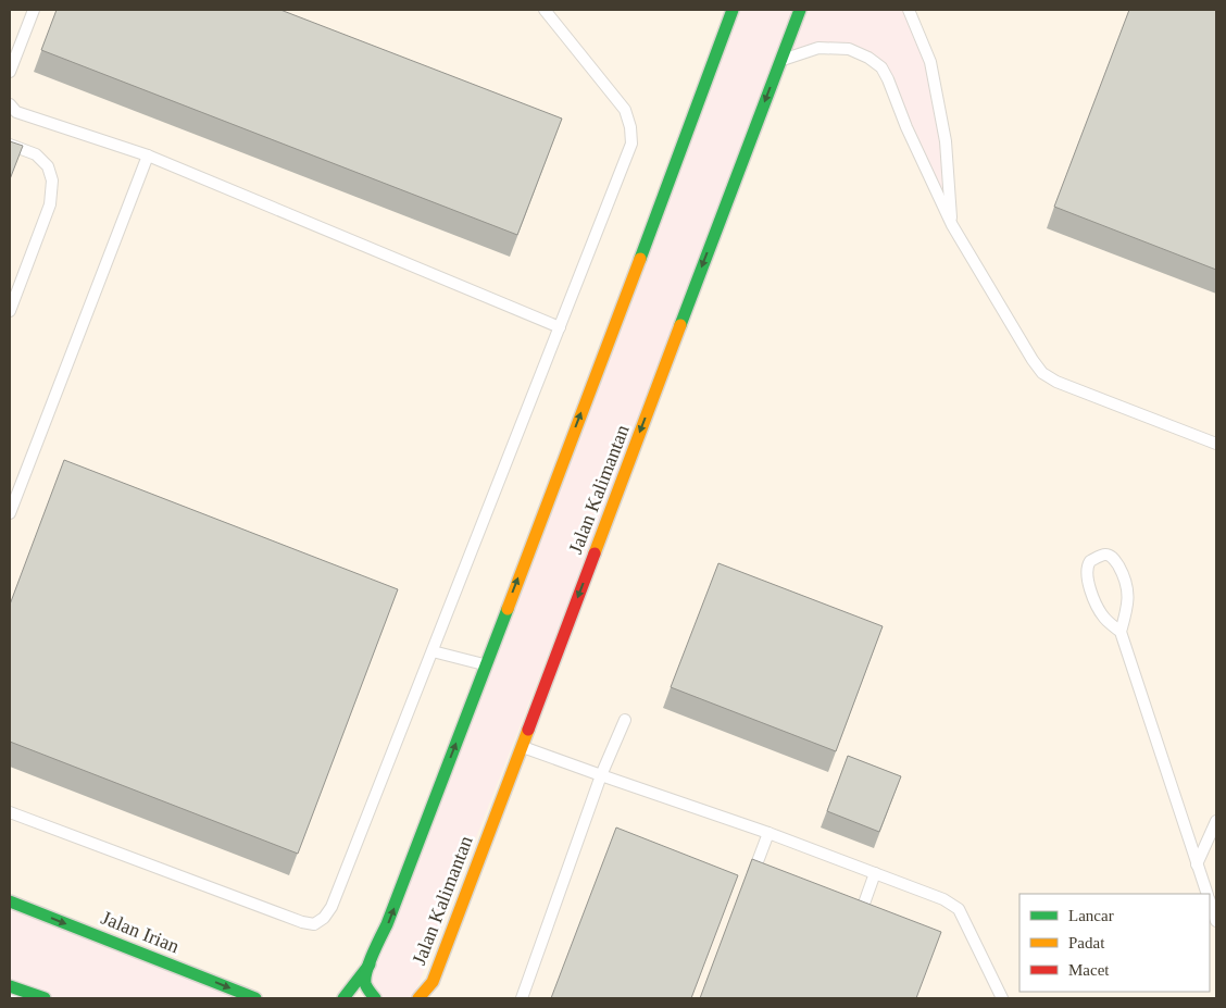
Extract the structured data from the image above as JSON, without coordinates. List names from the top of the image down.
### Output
{
  "streets": {
    "street": ["Jalan Kalimantan", "Jalan Irian"]
  },
  "one_way": ["Jalan Irian"],
  "legend": ["Lancar", "Padat", "Macet"]
}
